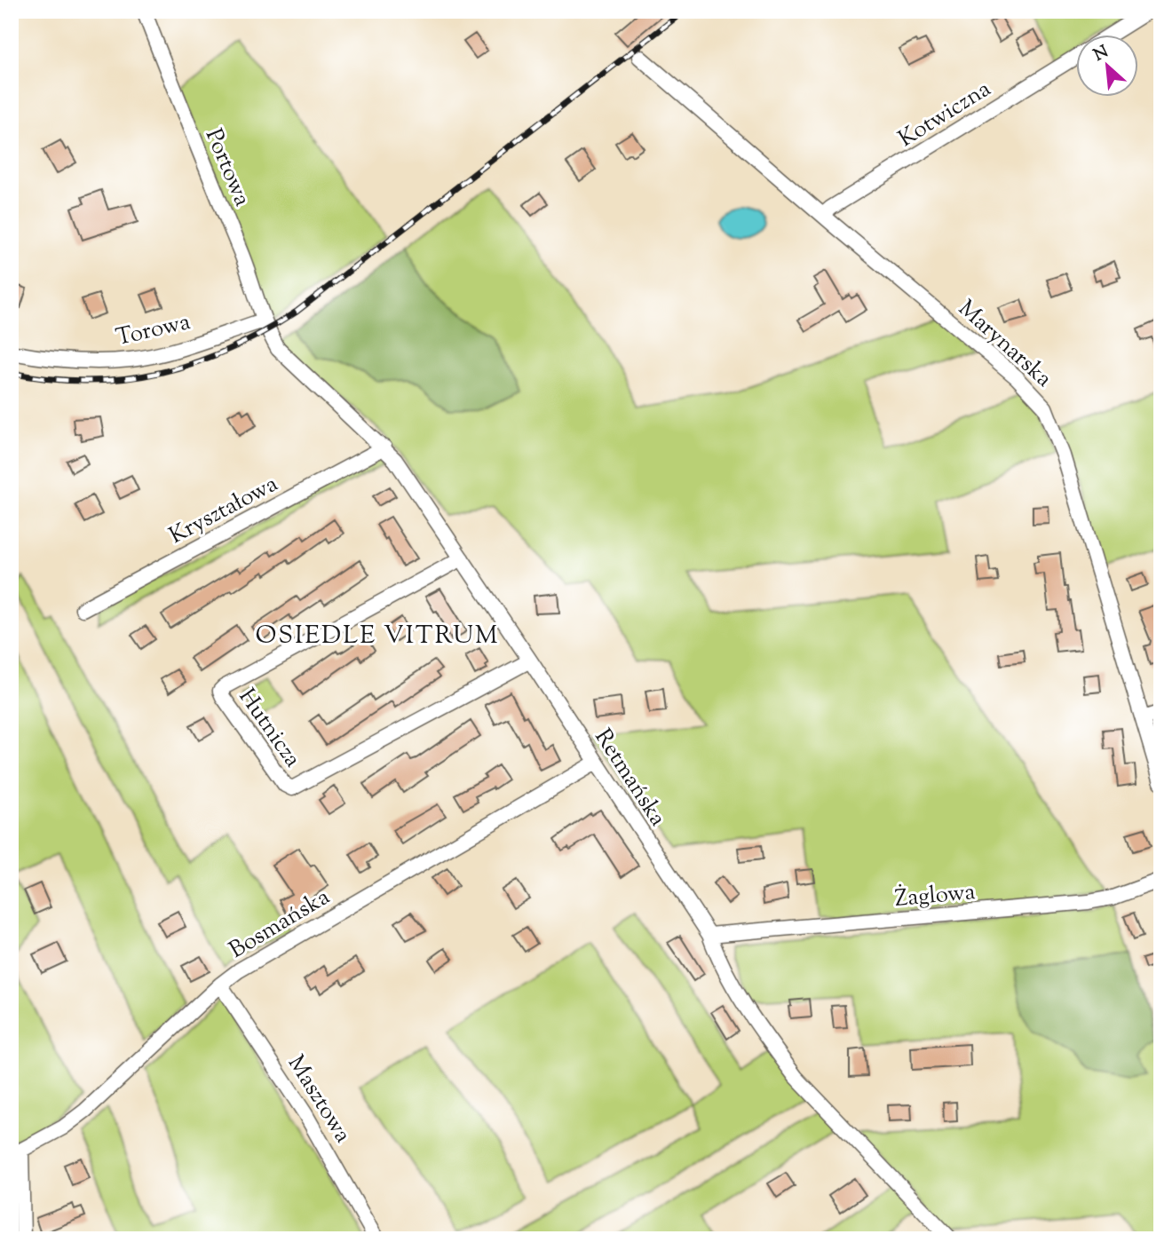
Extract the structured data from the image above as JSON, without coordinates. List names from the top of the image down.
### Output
{
  "streets": {
    "street": [
      "Kotwiczna",
      "Portowa",
      "Torowa",
      "Marynarska",
      "Kryształowa",
      "Hutnicza",
      "Retmańska",
      "Żaglowa",
      "Bosmańska",
      "Masztowa"
    ]
  },
  "crossings": [
    ["Kotwiczna", "Marynarska"],
    ["Portowa", "Torowa"],
    ["Portowa", "Retmańska"],
    ["Kryształowa", "Retmańska"],
    ["Hutnicza", "Retmańska"],
    ["Retmańska", "Żaglowa"],
    ["Retmańska", "Bosmańska"],
    ["Bosmańska", "Masztowa"]
  ],
  "districts": ["OSIEDLE VITRUM"],
  "north": "top left"
}
